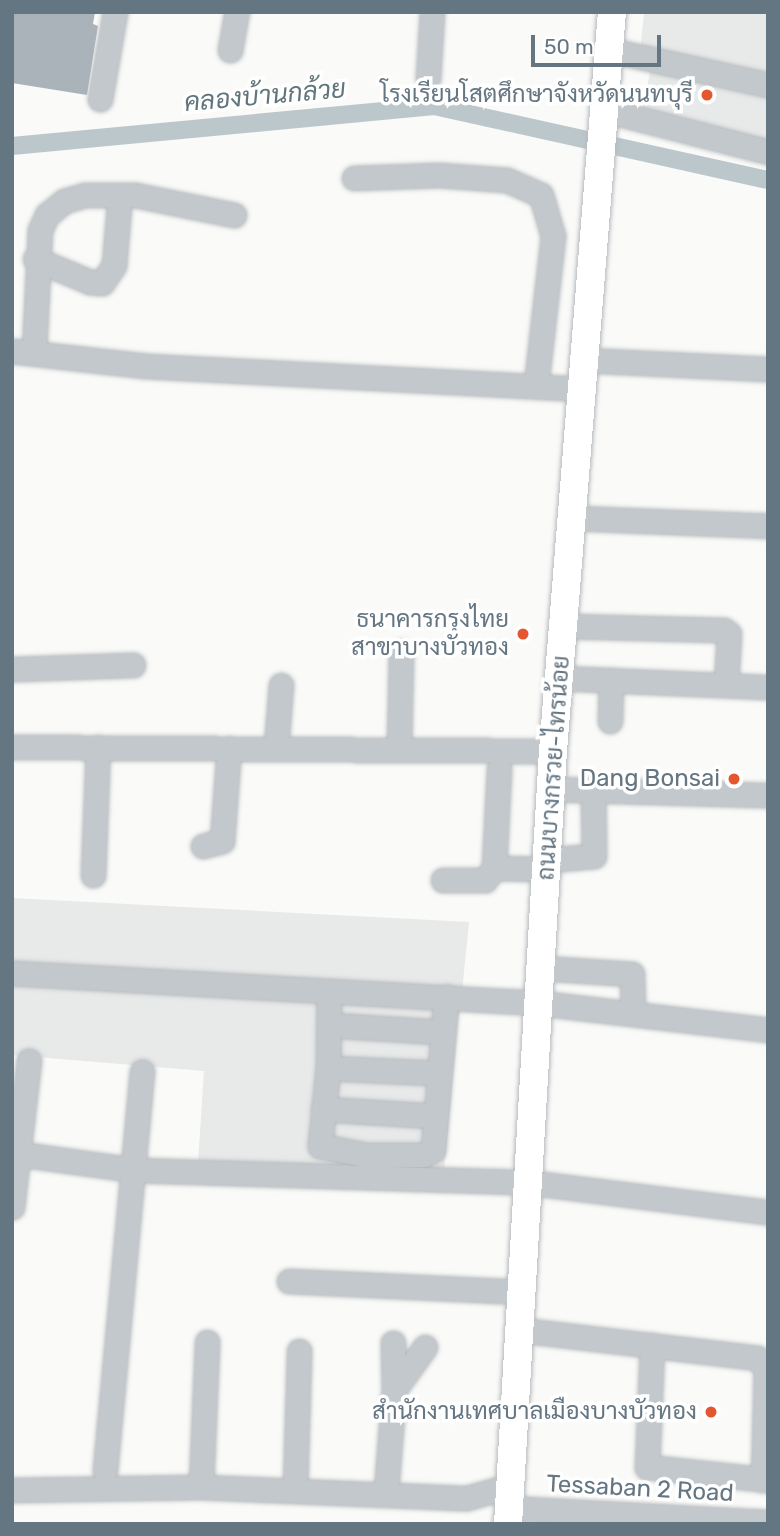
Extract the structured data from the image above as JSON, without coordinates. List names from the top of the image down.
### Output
{
  "streets": {
    "main road": ["ถนนบางกรวย-ไทรน้อย"],
    "street": ["Tessaban 2 Road"]
  },
  "crossings": [
    ["ถนนบางกรวย-ไทรน้อย", "Tessaban 2 Road"]
  ],
  "water": ["คลองบ้านกล้วย"],
  "places": [
    "โรงเรียนโสตศึกษาจังหวัดนนทบุรี",
    "ธนาคารกรุงไทย สาขาบางบัวทอง",
    "Dang Bonsai",
    "สำนักงานเทศบาลเมืองบางบัวทอง"
  ],
  "scale_bar": "50 m"
}
